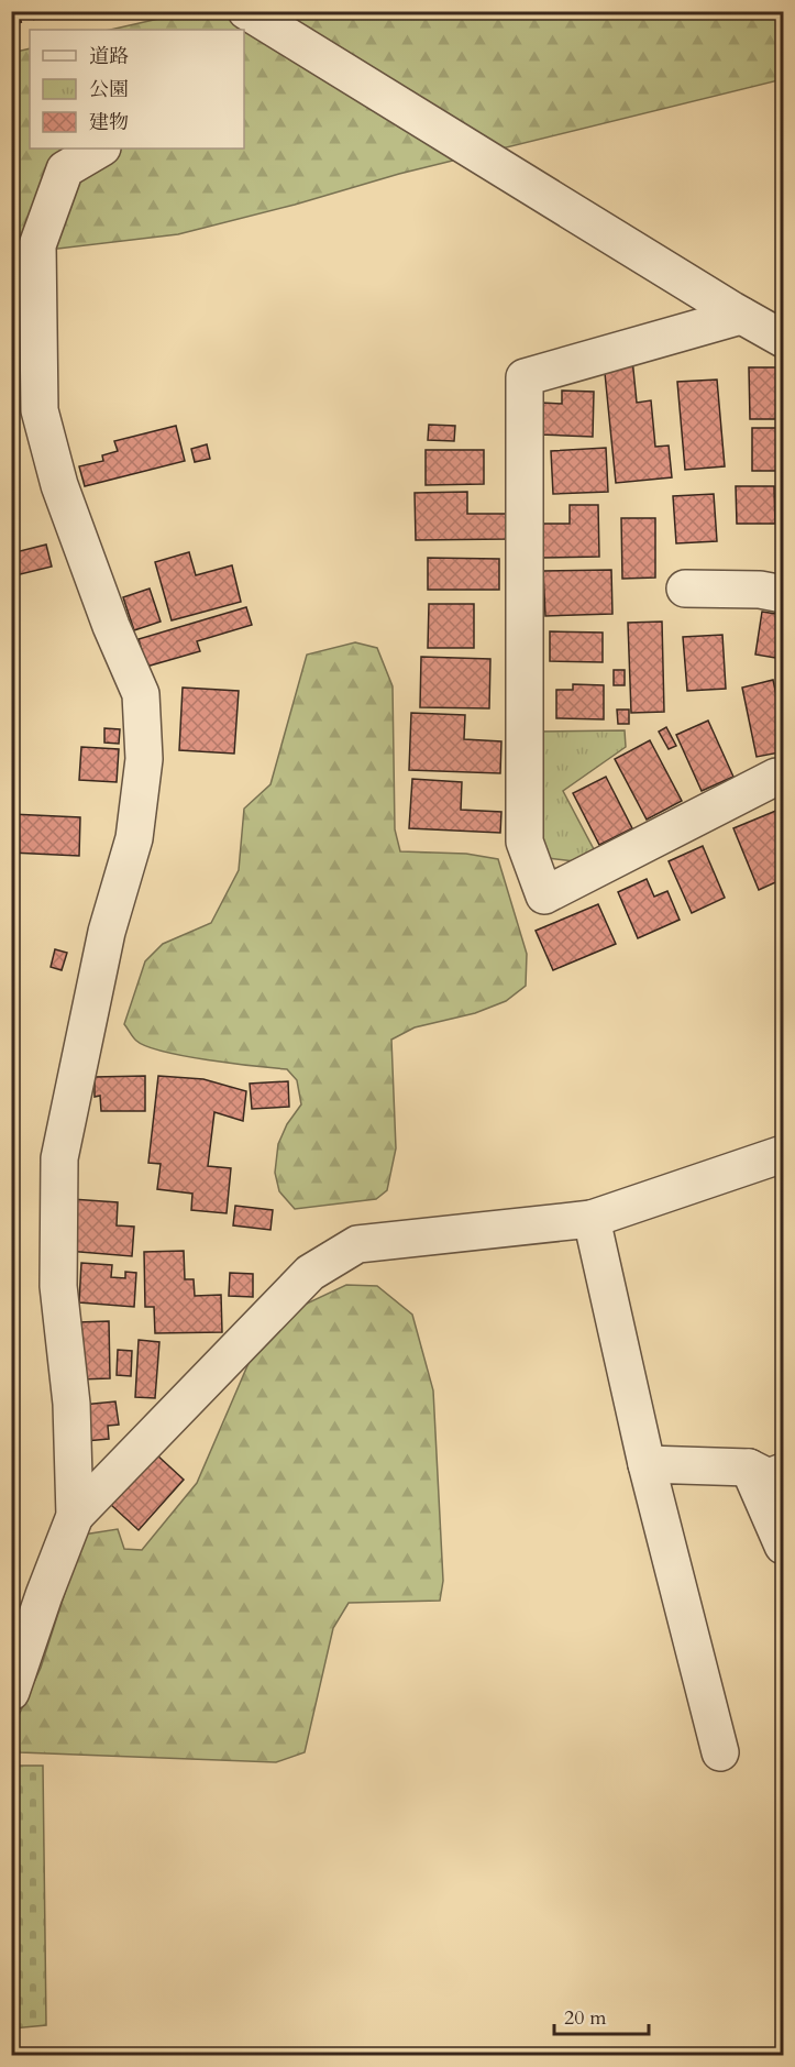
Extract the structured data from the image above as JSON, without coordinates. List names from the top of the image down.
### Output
{
  "legend": ["道路", "公園", "建物"],
  "scale_bar": "20 m"
}
